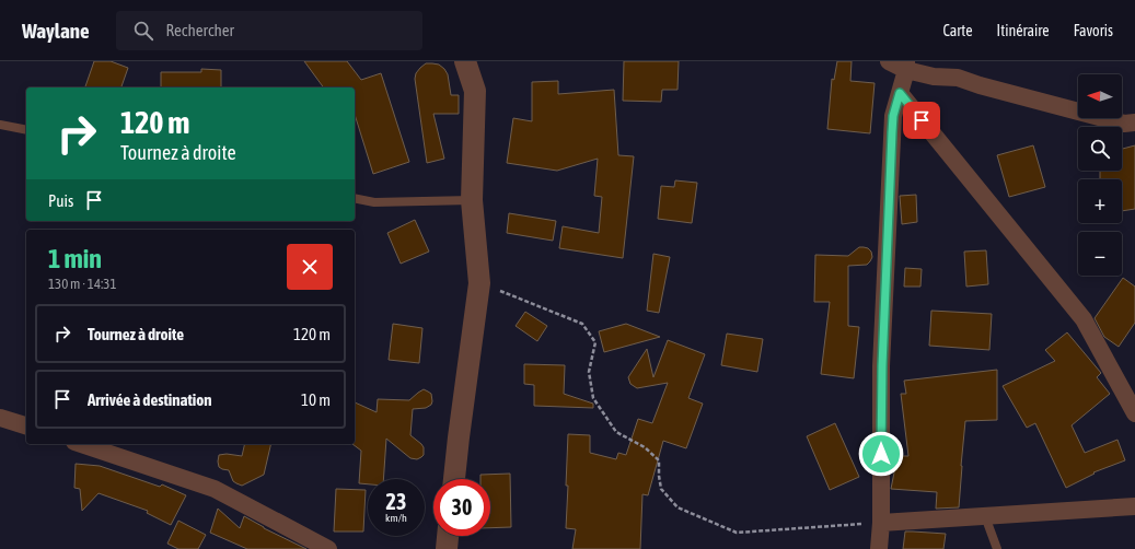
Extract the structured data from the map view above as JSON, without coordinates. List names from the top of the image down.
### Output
{
  "north": "left",
  "page": {
    "header": "Waylane",
    "search": "Rechercher",
    "nav": ["Carte", "Itinéraire", "Favoris"],
    "map_buttons": ["+", "−"],
    "turn": ["120 m", "Tournez à droite"],
    "then": "Puis",
    "heading": ["1 min", "130 m · 14:31"],
    "list": [
      {
        "name": "Tournez à droite",
        "value": "120 m"
      },
      {
        "name": "Arrivée à destination",
        "value": "10 m"
      }
    ],
    "speed": "23 km/h",
    "limit": "30"
  }
}
